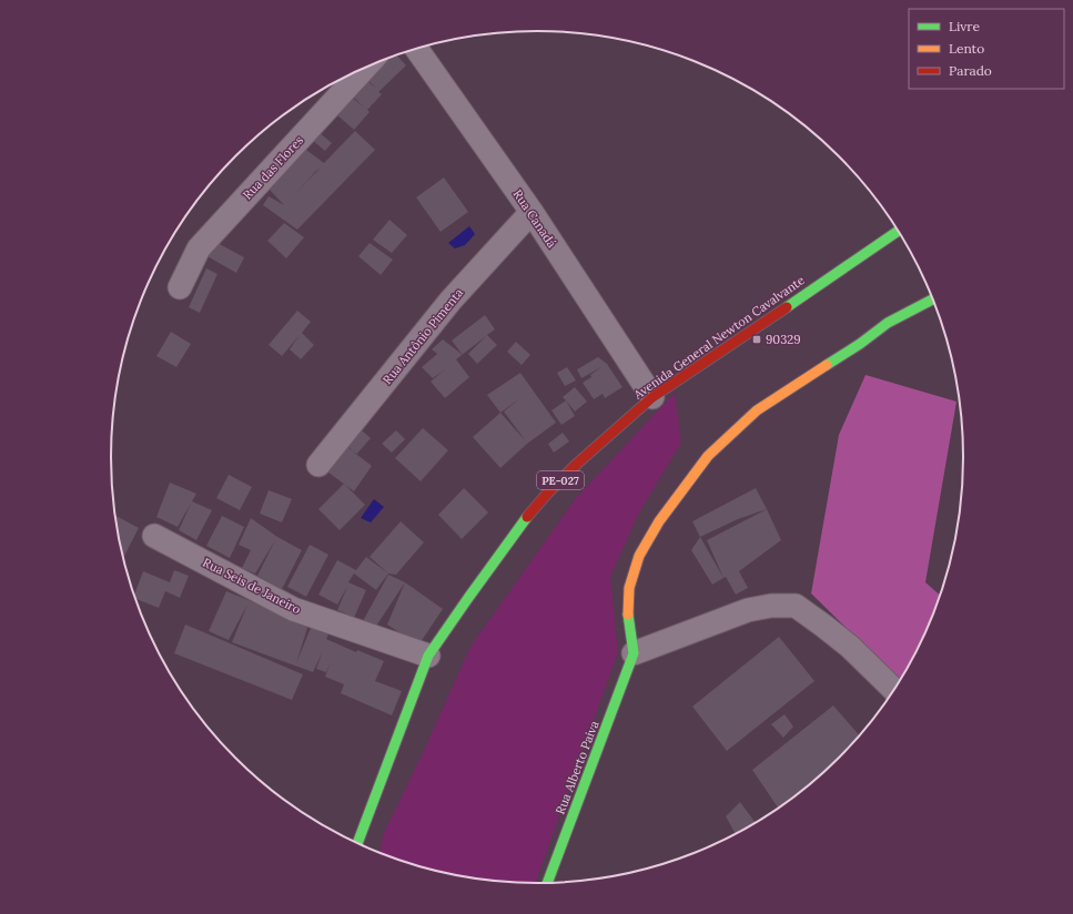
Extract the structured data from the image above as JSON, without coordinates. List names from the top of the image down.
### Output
{
  "streets": {
    "main road": ["Avenida General Newton Cavalvante", "PE-027", "Rua Alberto Paiva"],
    "street": [
      "Rua das Flores",
      "Rua Canadá",
      "Rua Antônio Pimenta",
      "Rua Seis de Janeiro"
    ]
  },
  "crossings": [
    ["Rua Canadá", "Rua Antônio Pimenta"],
    ["Rua Canadá", "Avenida General Newton Cavalvante"],
    ["Avenida General Newton Cavalvante", "Rua Seis de Janeiro"]
  ],
  "places": {
    "transit": ["90329"]
  },
  "legend": ["Livre", "Lento", "Parado"]
}
